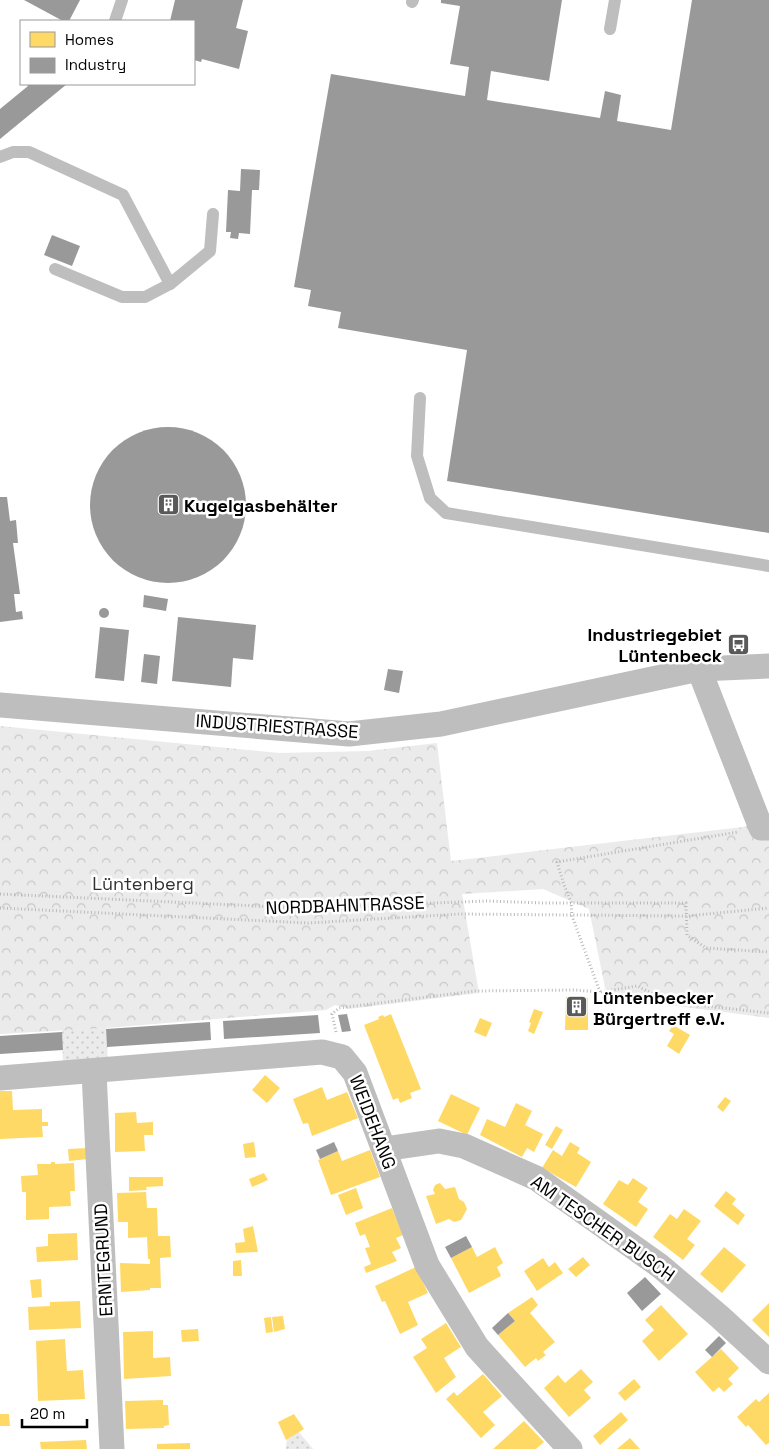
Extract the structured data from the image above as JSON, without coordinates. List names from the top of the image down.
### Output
{
  "streets": {
    "street": [
      "INDUSTRIESTRASSE",
      "WEIDEHANG",
      "AM TESCHER BUSCH",
      "ERNTEGRUND"
    ],
    "path": ["NORDBAHNTRASSE"]
  },
  "crossings": [
    ["WEIDEHANG", "AM TESCHER BUSCH"],
    ["WEIDEHANG", "ERNTEGRUND"]
  ],
  "parks": ["Lüntenberg"],
  "places": {
    "building": ["Kugelgasbehälter", "Lüntenbecker Bürgertreff e.V."],
    "bus stop": ["Industriegebiet Lüntenbeck"]
  },
  "legend": ["Homes", "Industry"],
  "scale_bar": "20 m"
}
